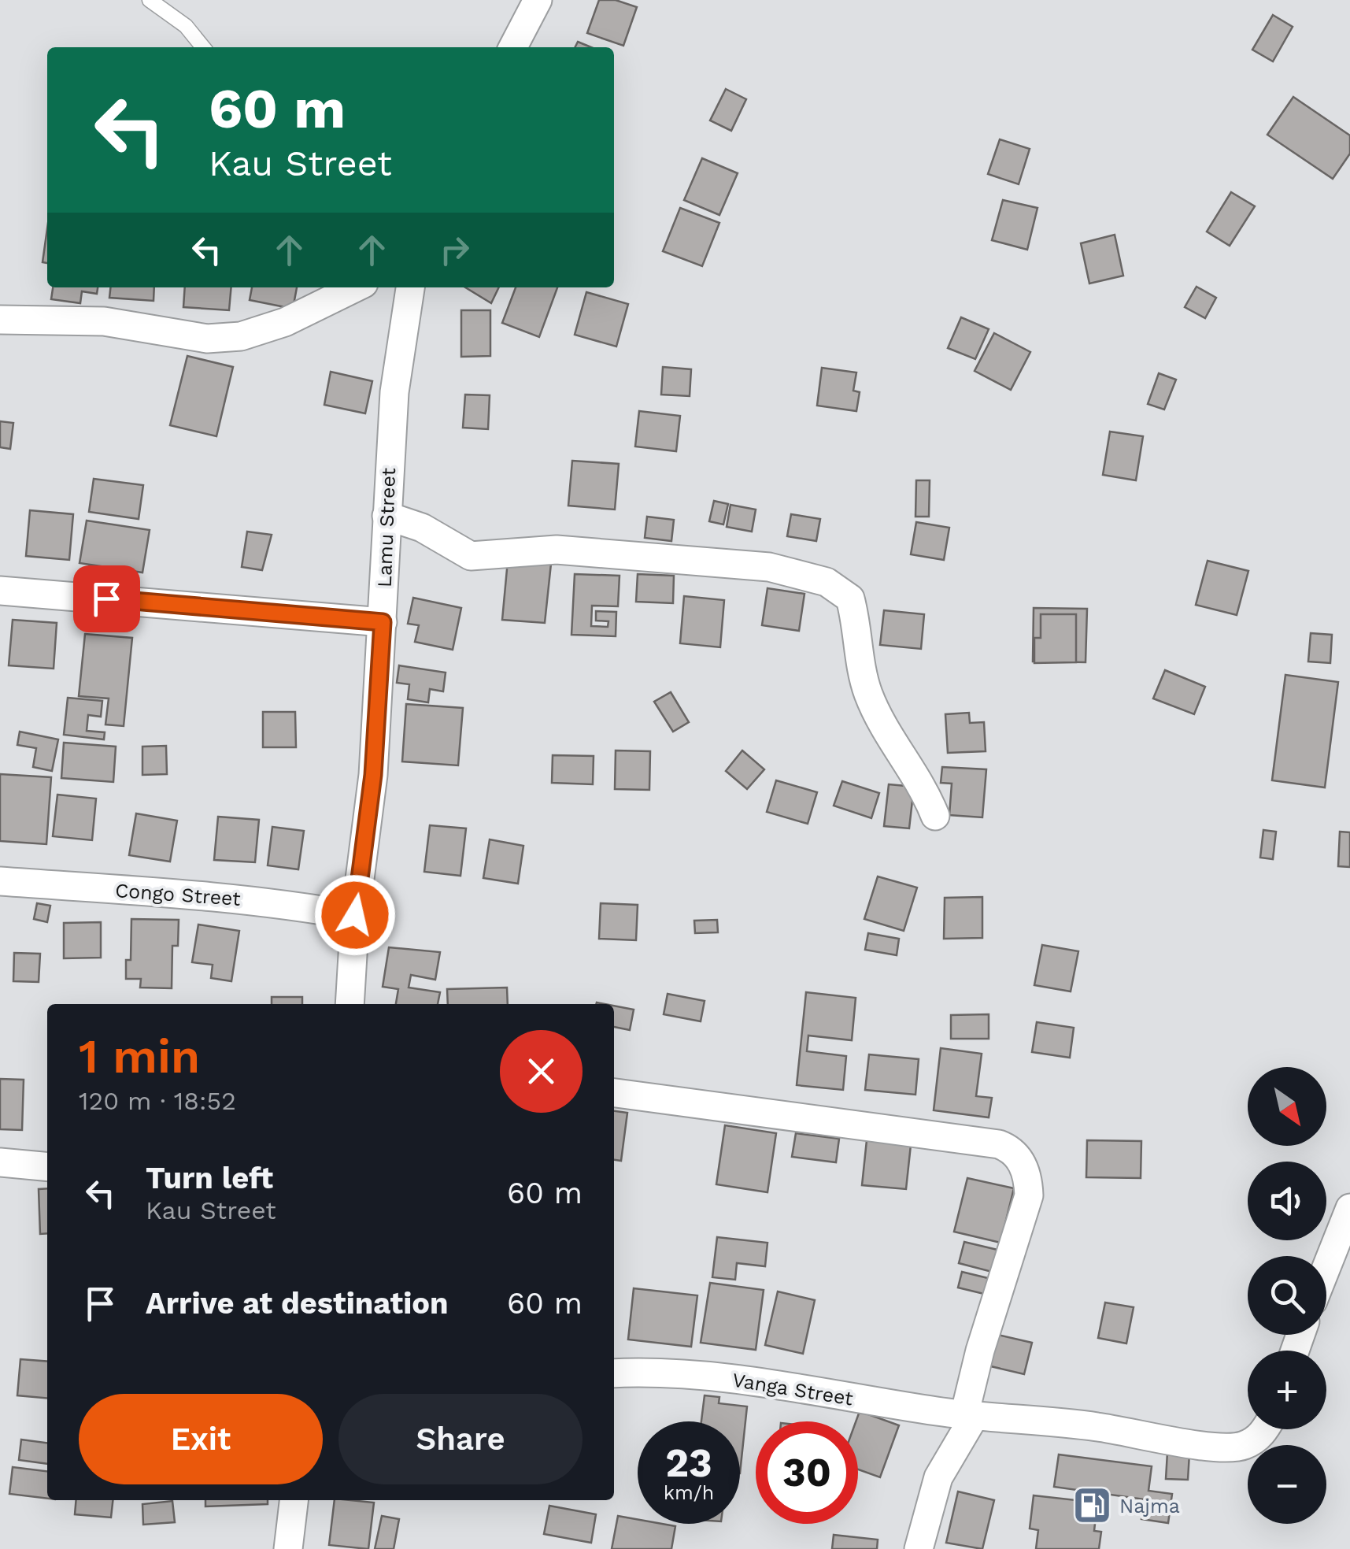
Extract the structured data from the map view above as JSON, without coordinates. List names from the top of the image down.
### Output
{
  "streets": {
    "street": ["Lamu Street", "Congo Street", "Vanga Street"]
  },
  "crossings": [
    ["Lamu Street", "Congo Street"]
  ],
  "places": {
    "fuel station": ["Najma"]
  },
  "north": "bottom right",
  "page": {
    "turn": ["60 m", "Kau Street"],
    "heading": ["1 min", "120 m · 18:52"],
    "map_buttons": ["+", "−"],
    "list": [
      {
        "name": "Turn left",
        "note": "Kau Street",
        "value": "60 m"
      },
      {
        "name": "Arrive at destination",
        "value": "60 m"
      }
    ],
    "buttons": ["Exit", "Share"],
    "speed": "23 km/h",
    "limit": "30"
  }
}
